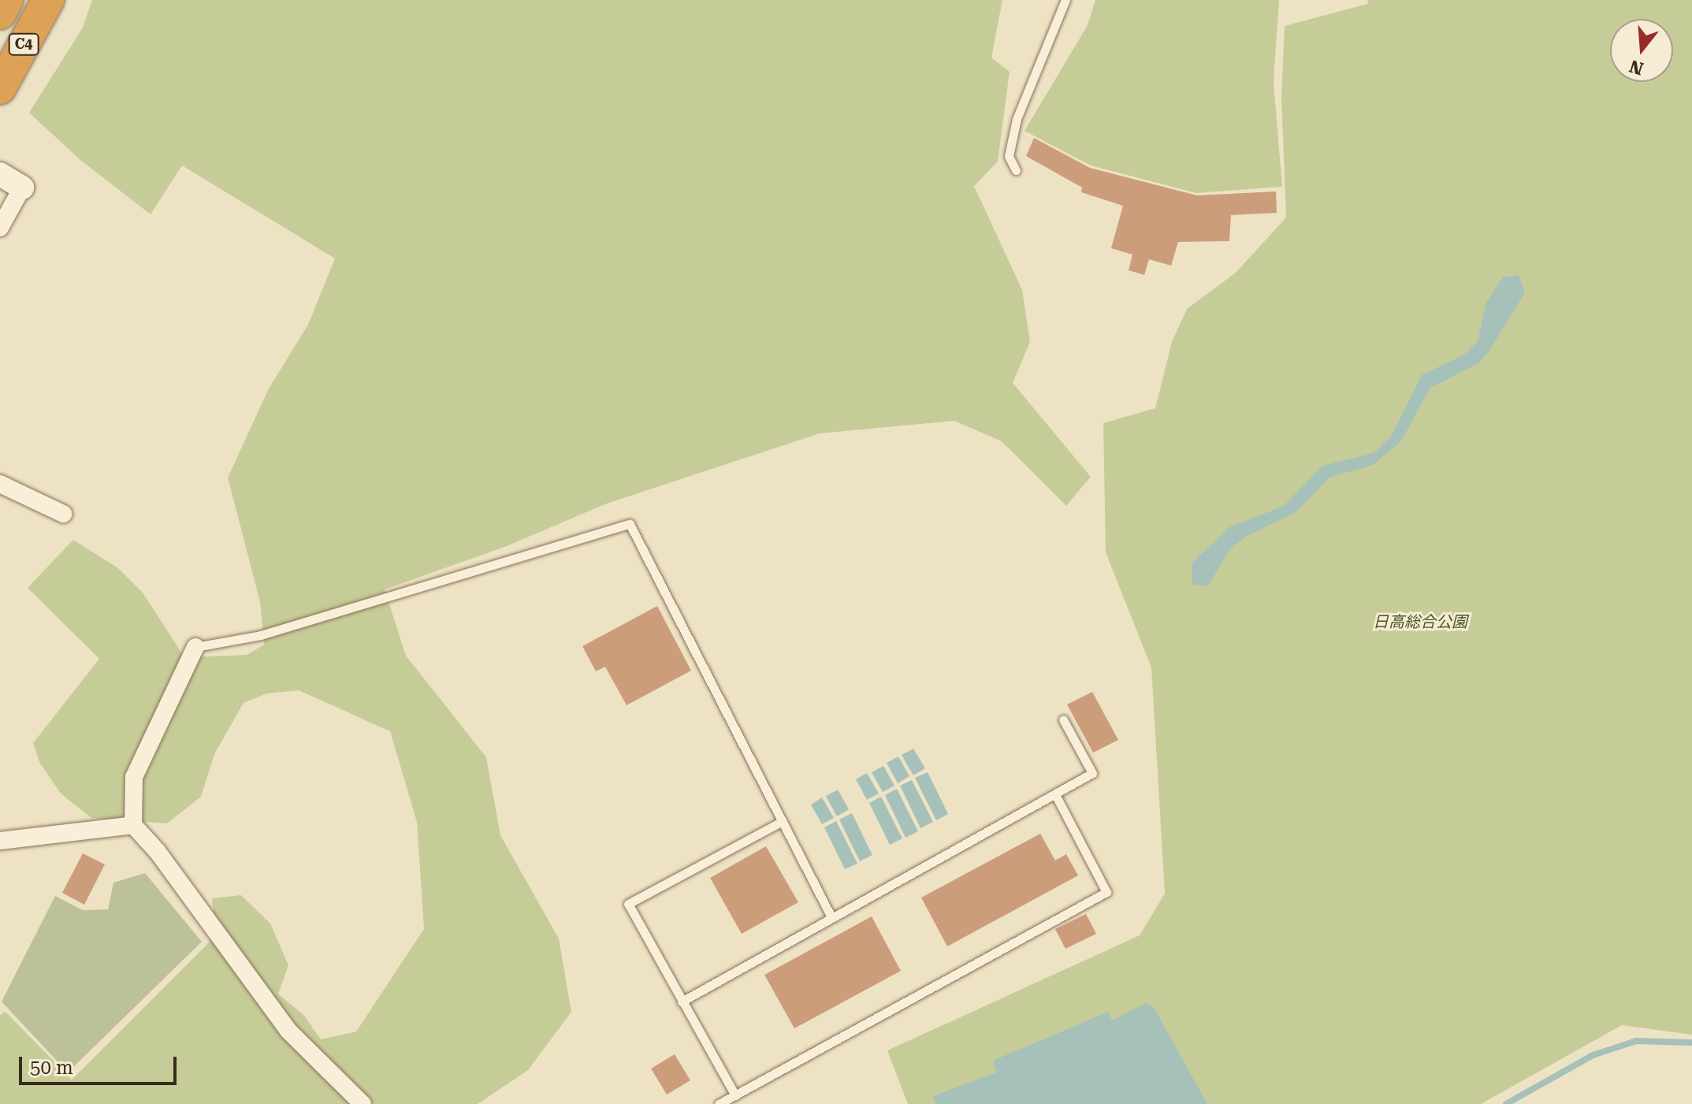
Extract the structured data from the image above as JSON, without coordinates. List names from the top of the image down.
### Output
{
  "streets": {
    "highway": ["C4"]
  },
  "parks": ["日高総合公園"],
  "scale_bar": "50 m",
  "north": "bottom"
}
